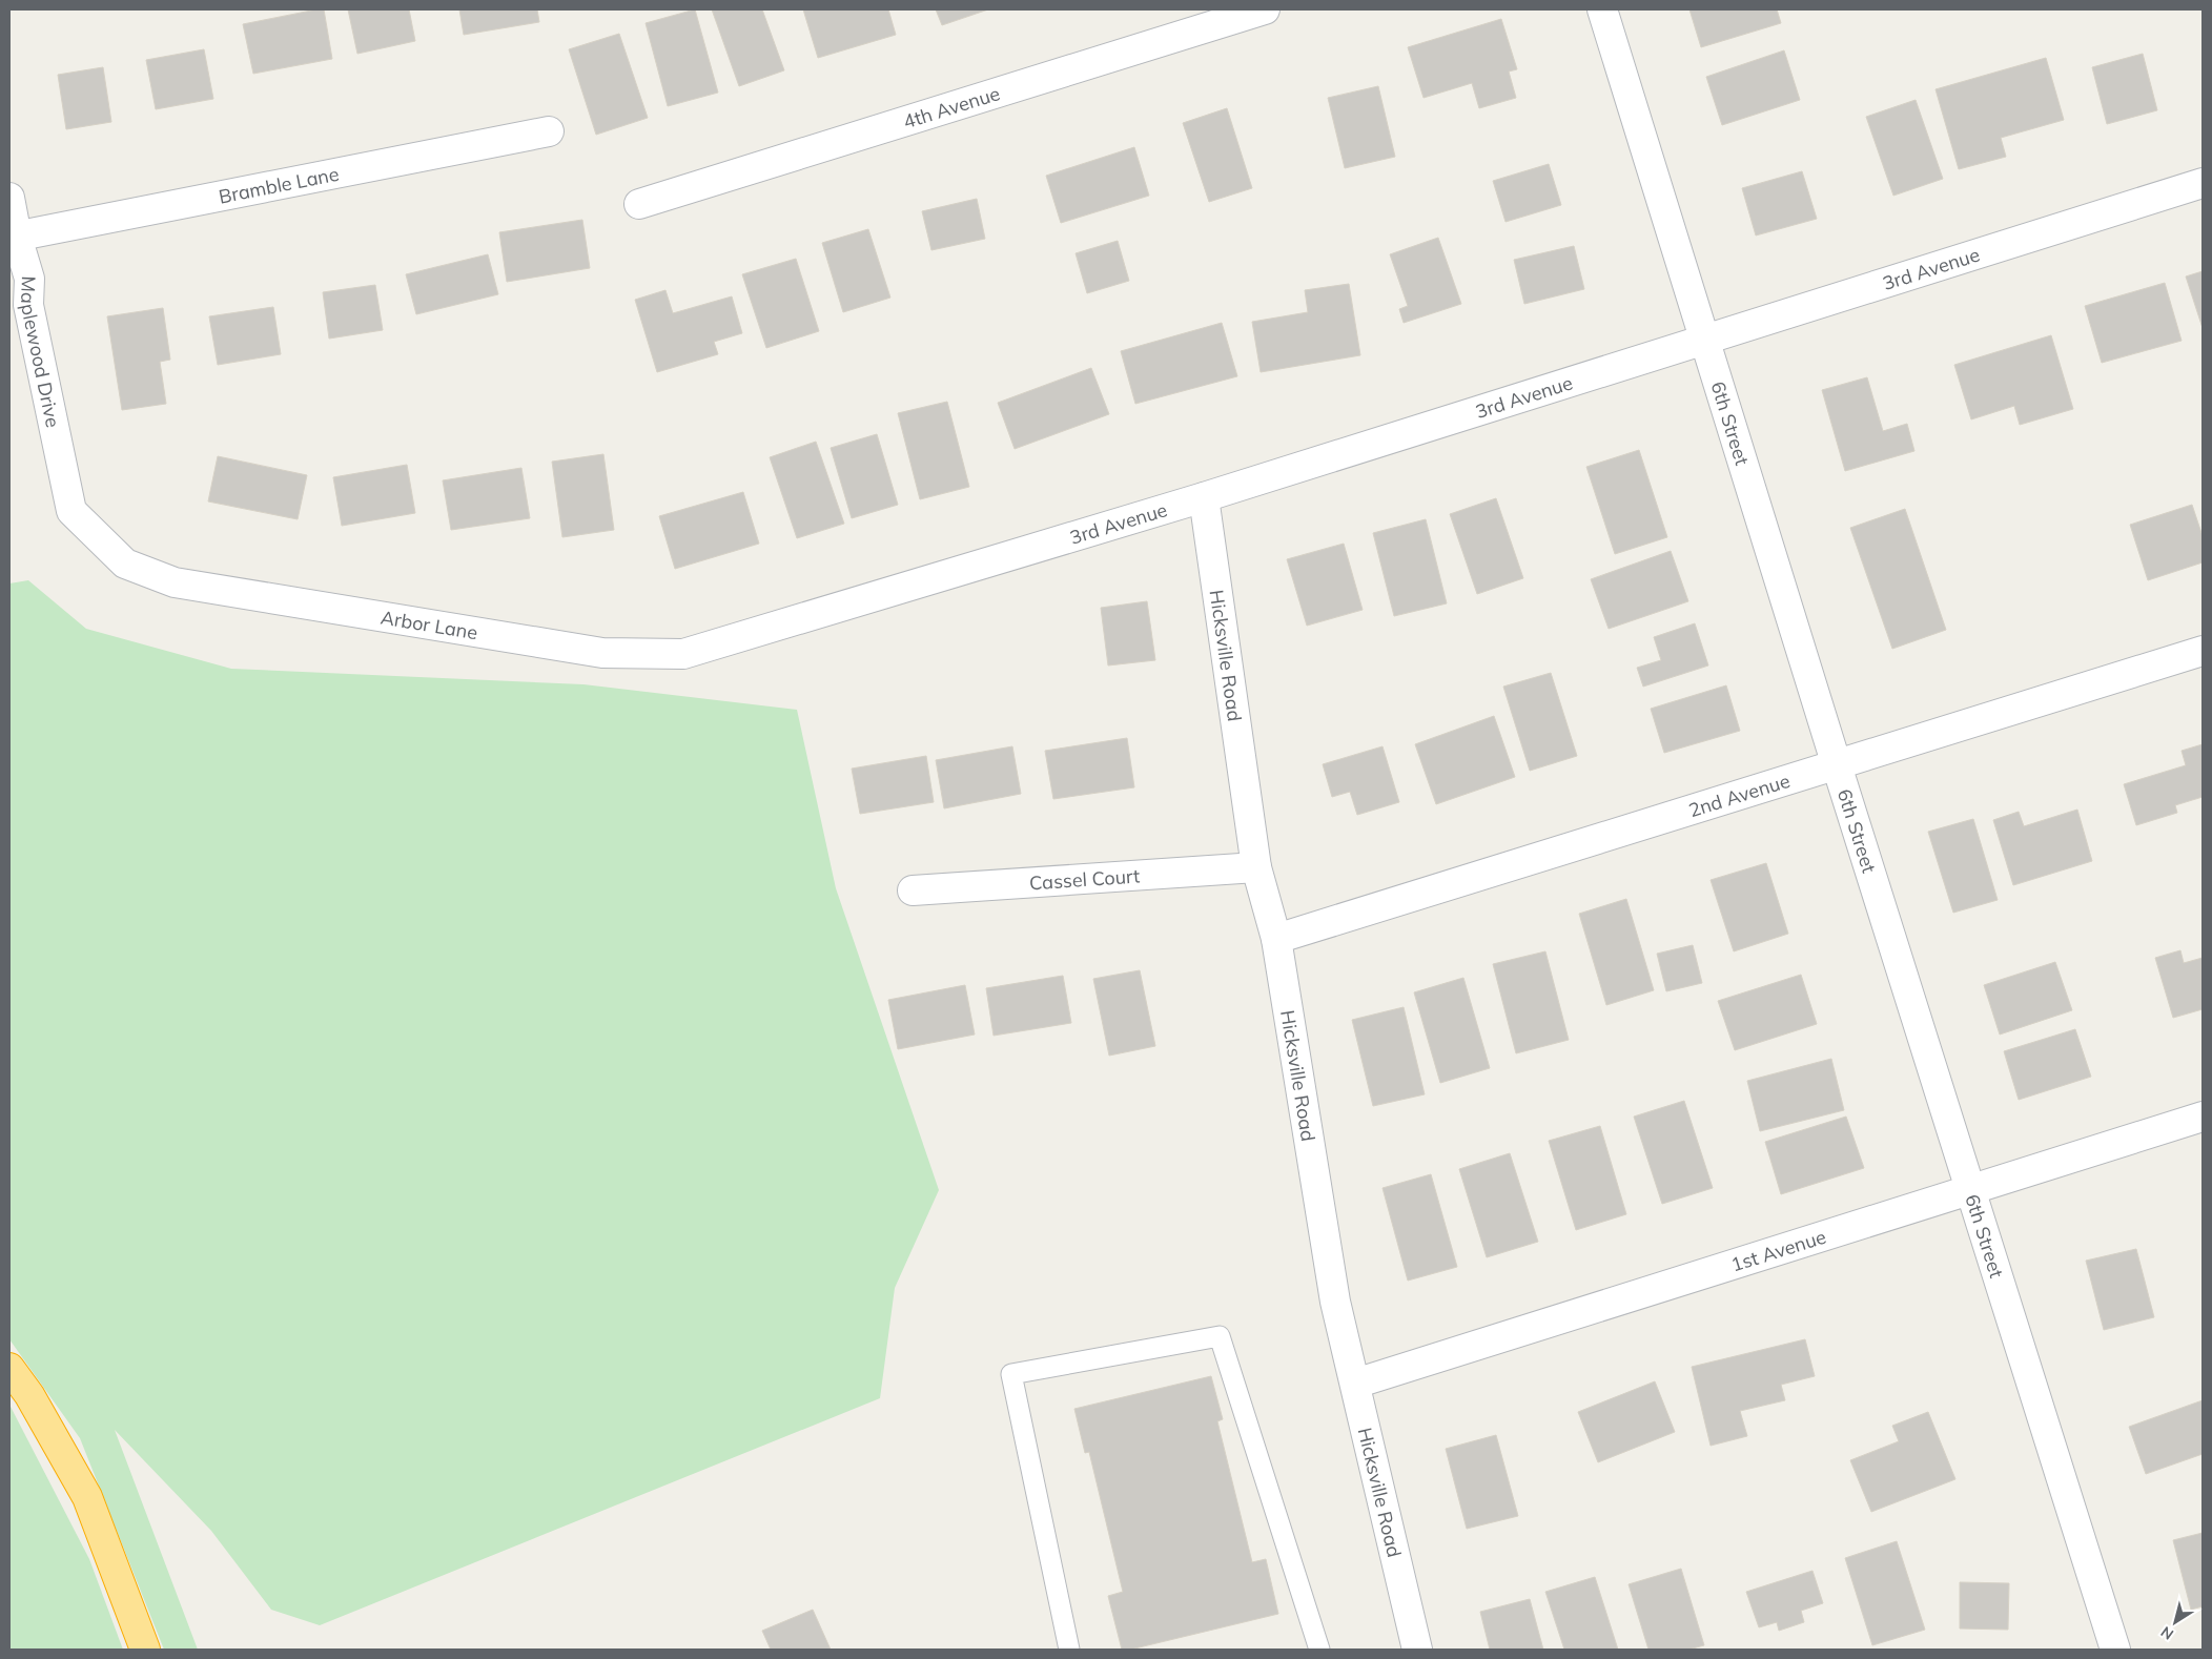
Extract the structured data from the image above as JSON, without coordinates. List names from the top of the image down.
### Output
{
  "streets": {
    "street": [
      "4th Avenue",
      "Bramble Lane",
      "3rd Avenue",
      "Maplewood Drive",
      "6th Street",
      "Arbor Lane",
      "Hicksville Road",
      "2nd Avenue",
      "Cassel Court",
      "1st Avenue"
    ]
  },
  "crossings": [
    ["Bramble Lane", "Maplewood Drive"],
    ["3rd Avenue", "6th Street"],
    ["3rd Avenue", "Arbor Lane"],
    ["3rd Avenue", "Hicksville Road"],
    ["Maplewood Drive", "Arbor Lane"],
    ["6th Street", "2nd Avenue"],
    ["6th Street", "1st Avenue"],
    ["Hicksville Road", "2nd Avenue"],
    ["Hicksville Road", "Cassel Court"],
    ["Hicksville Road", "1st Avenue"]
  ],
  "north": "bottom left"
}
